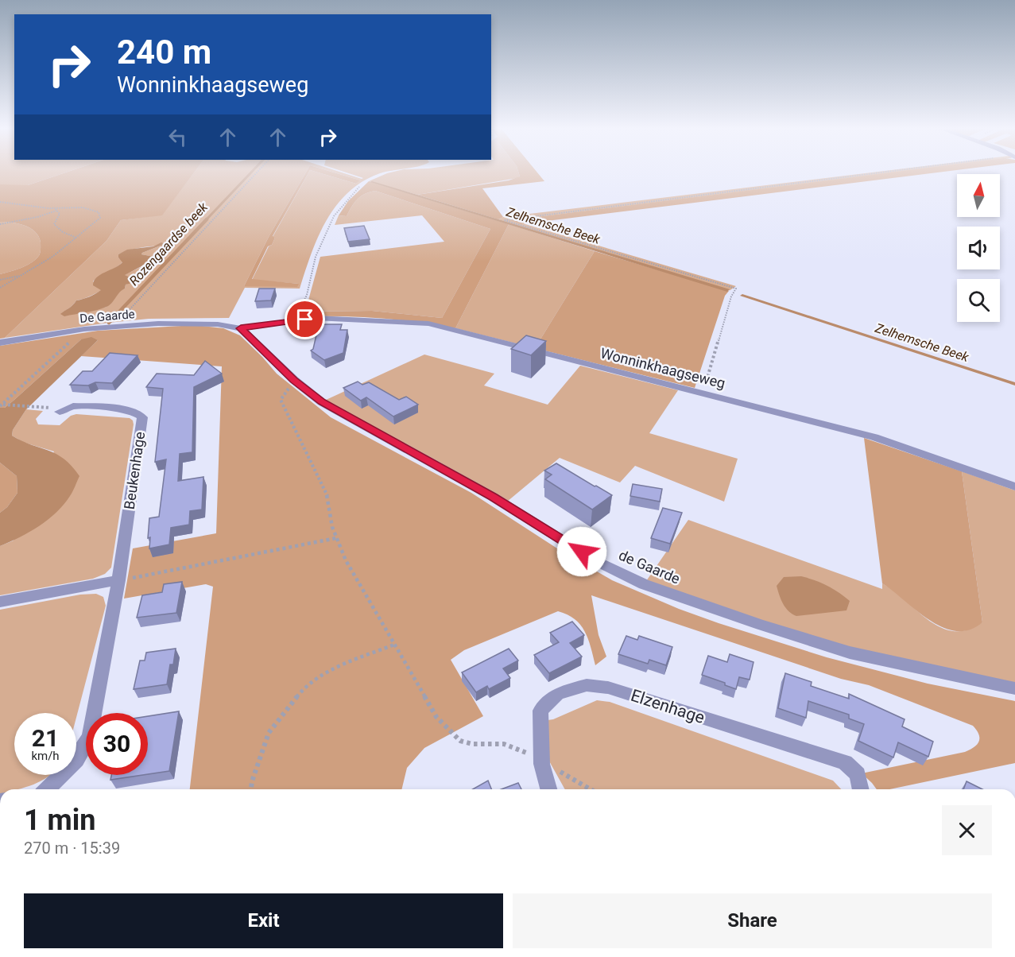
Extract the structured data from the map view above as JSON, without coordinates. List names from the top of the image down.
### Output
{
  "streets": {
    "street": [
      "De Gaarde",
      "Wonninkhaagseweg",
      "Beukenhage",
      "de Gaarde",
      "Elzenhage"
    ]
  },
  "crossings": [
    ["De Gaarde", "Wonninkhaagseweg"],
    ["De Gaarde", "de Gaarde"],
    ["Wonninkhaagseweg", "de Gaarde"]
  ],
  "water": ["Zelhemsche Beek", "Rozengaardse beek"],
  "north": "top",
  "page": {
    "turn": ["240 m", "Wonninkhaagseweg"],
    "speed": "21 km/h",
    "limit": "30",
    "heading": ["1 min", "270 m · 15:39"],
    "buttons": ["Exit", "Share"]
  }
}
